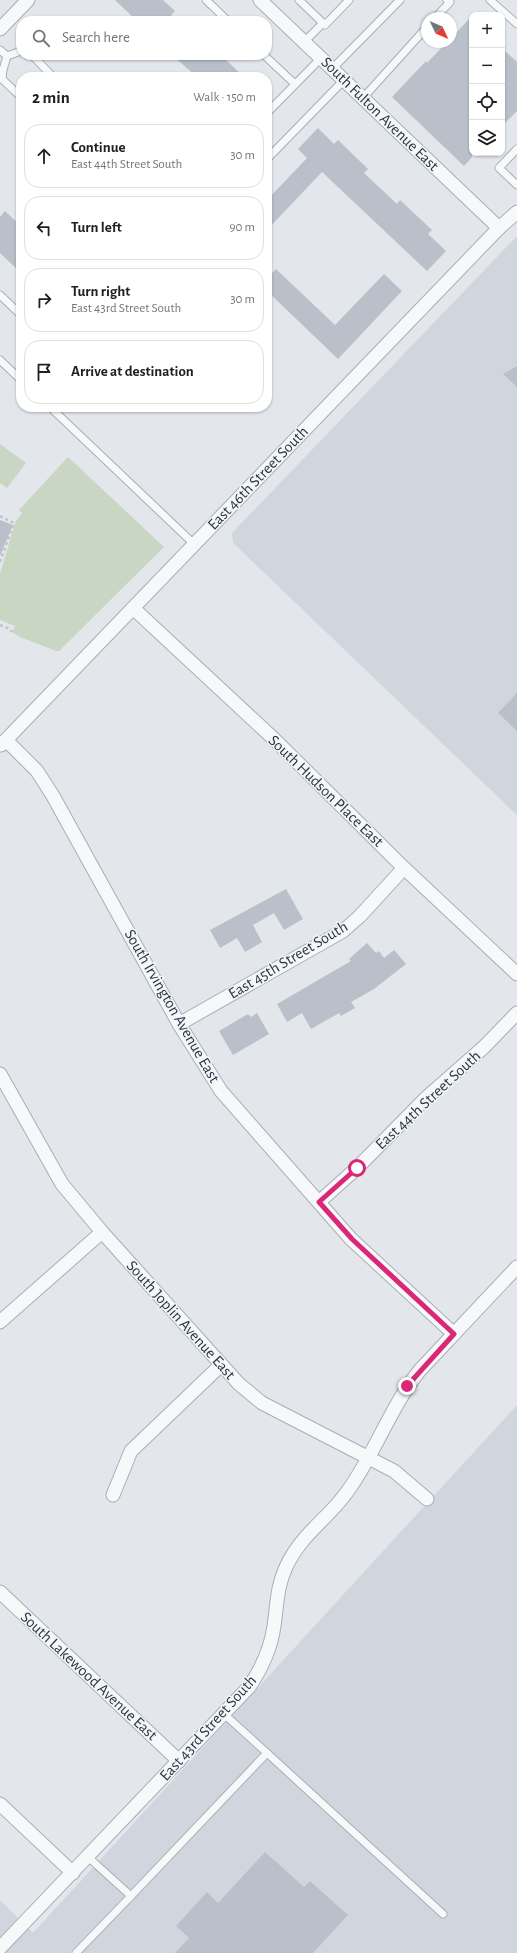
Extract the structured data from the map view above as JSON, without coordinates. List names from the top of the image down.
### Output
{
  "streets": {
    "street": [
      "South Fulton Avenue East",
      "East 46th Street South",
      "South Hudson Place East",
      "East 45th Street South",
      "South Irvington Avenue East",
      "East 44th Street South",
      "South Joplin Avenue East",
      "South Lakewood Avenue East",
      "East 43rd Street South"
    ]
  },
  "crossings": [
    ["South Fulton Avenue East", "East 46th Street South"],
    ["East 46th Street South", "South Hudson Place East"],
    ["East 46th Street South", "South Irvington Avenue East"],
    ["South Hudson Place East", "East 45th Street South"],
    ["East 45th Street South", "South Irvington Avenue East"],
    ["South Irvington Avenue East", "East 44th Street South"],
    ["South Irvington Avenue East", "East 43rd Street South"],
    ["South Joplin Avenue East", "East 43rd Street South"],
    ["South Lakewood Avenue East", "East 43rd Street South"]
  ],
  "north": "bottom right",
  "page": {
    "map_buttons": ["+", "−"],
    "search": "Search here",
    "heading": ["2 min", "Walk · 150 m"],
    "list": [
      ["Continue", "East 44th Street South", "30 m"],
      ["Turn left", "90 m"],
      ["Turn right", "East 43rd Street South", "30 m"],
      "Arrive at destination"
    ]
  }
}
